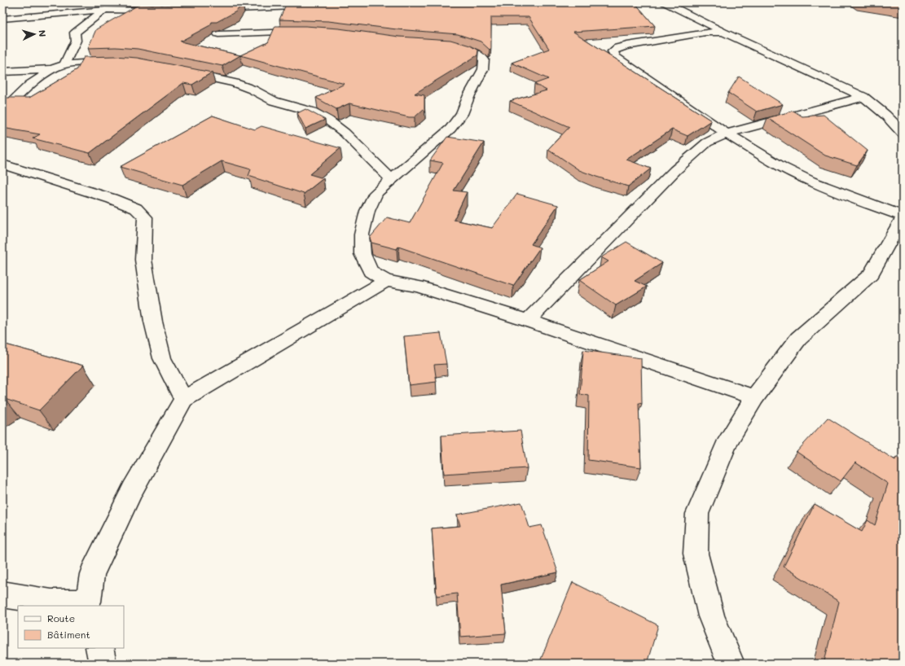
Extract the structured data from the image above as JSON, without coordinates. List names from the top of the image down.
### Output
{
  "legend": ["Route", "Bâtiment"],
  "north": "right"
}
